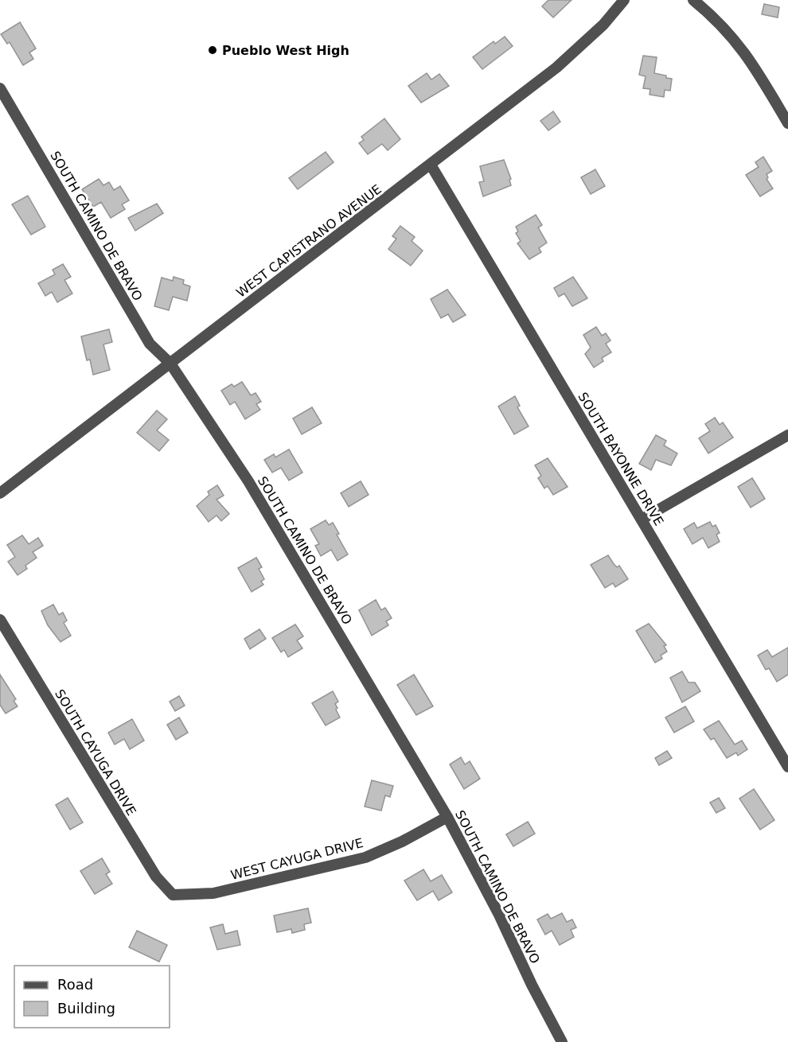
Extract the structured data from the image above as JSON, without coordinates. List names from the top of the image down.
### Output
{
  "streets": {
    "street": [
      "SOUTH CAMINO DE BRAVO",
      "WEST CAPISTRANO AVENUE",
      "SOUTH BAYONNE DRIVE",
      "SOUTH CAYUGA DRIVE",
      "WEST CAYUGA DRIVE"
    ]
  },
  "crossings": [
    ["SOUTH CAMINO DE BRAVO", "WEST CAPISTRANO AVENUE"],
    ["SOUTH CAMINO DE BRAVO", "WEST CAYUGA DRIVE"],
    ["WEST CAPISTRANO AVENUE", "SOUTH BAYONNE DRIVE"],
    ["SOUTH CAYUGA DRIVE", "WEST CAYUGA DRIVE"]
  ],
  "places": ["Pueblo West High"],
  "legend": ["Road", "Building"]
}
